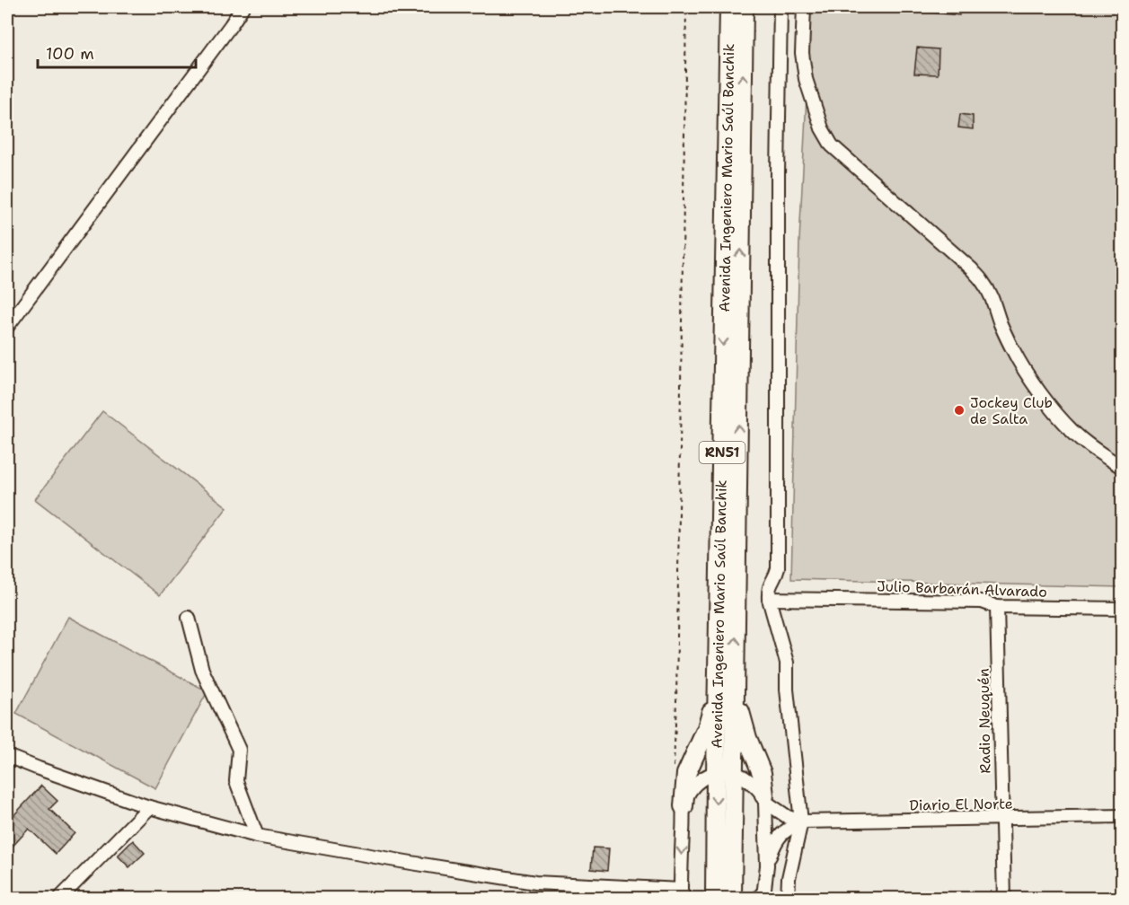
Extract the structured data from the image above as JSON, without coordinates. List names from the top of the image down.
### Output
{
  "streets": {
    "highway": ["Avenida Ingeniero Mario Saúl Banchik", "RN51"],
    "street": ["Julio Barbarán Alvarado", "Radio Neuquén", "Diario El Norte"]
  },
  "crossings": [
    ["Julio Barbarán Alvarado", "Radio Neuquén"],
    ["Radio Neuquén", "Diario El Norte"]
  ],
  "places": ["Jockey Club de Salta"],
  "scale_bar": "100 m"
}
